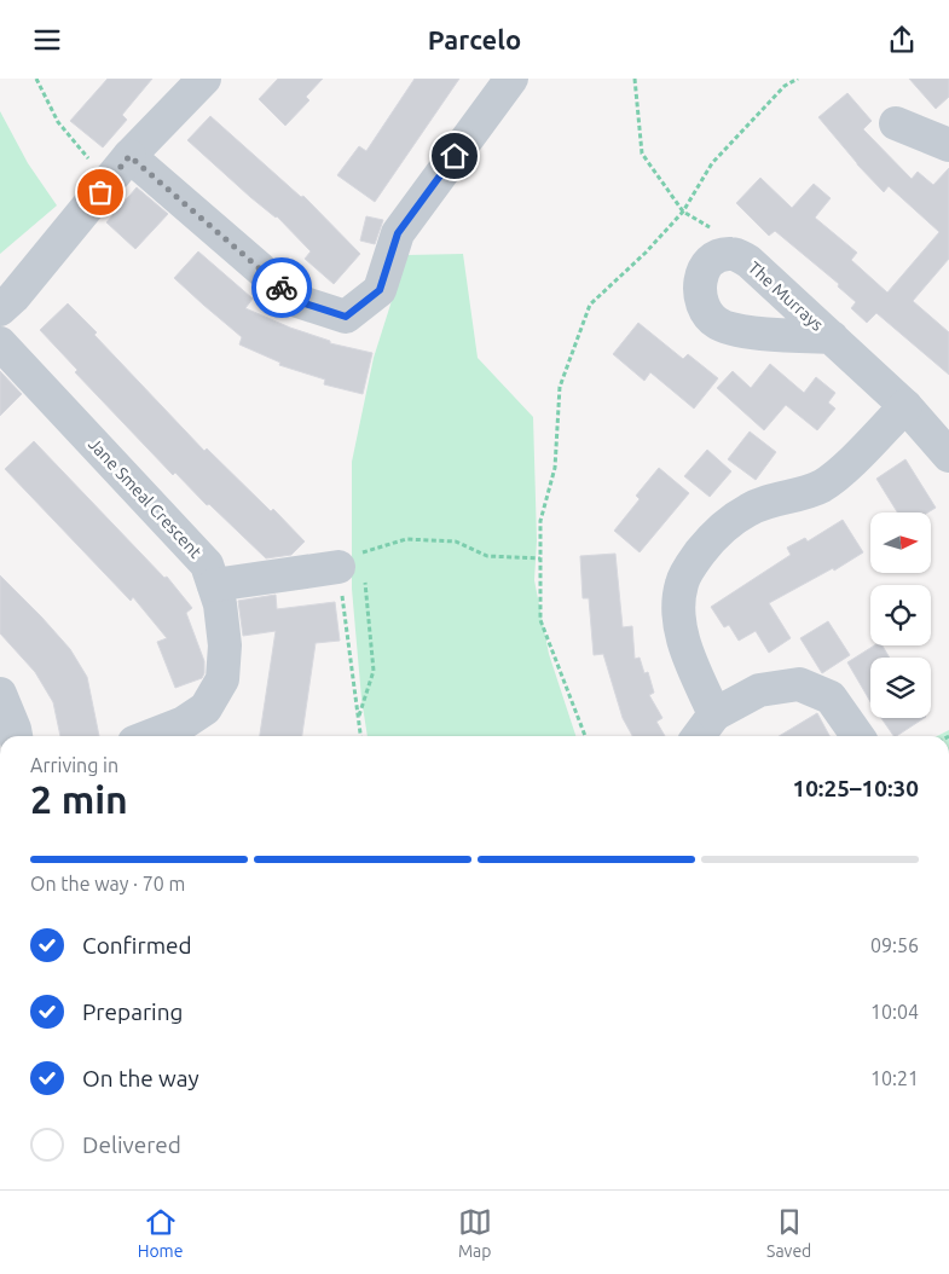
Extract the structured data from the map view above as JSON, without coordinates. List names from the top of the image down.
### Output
{
  "streets": {
    "street": ["The Murrays", "Jane Smeal Crescent"]
  },
  "north": "right",
  "page": {
    "header": "Parcelo",
    "heading": ["2 min", "Arriving in", "10:25–10:30"],
    "bar": "On the way · 70 m",
    "list": [
      ["Confirmed", "09:56"],
      ["Preparing", "10:04"],
      ["On the way", "10:21"],
      "Delivered"
    ],
    "tabs": ["Home", "Map", "Saved"]
  }
}
